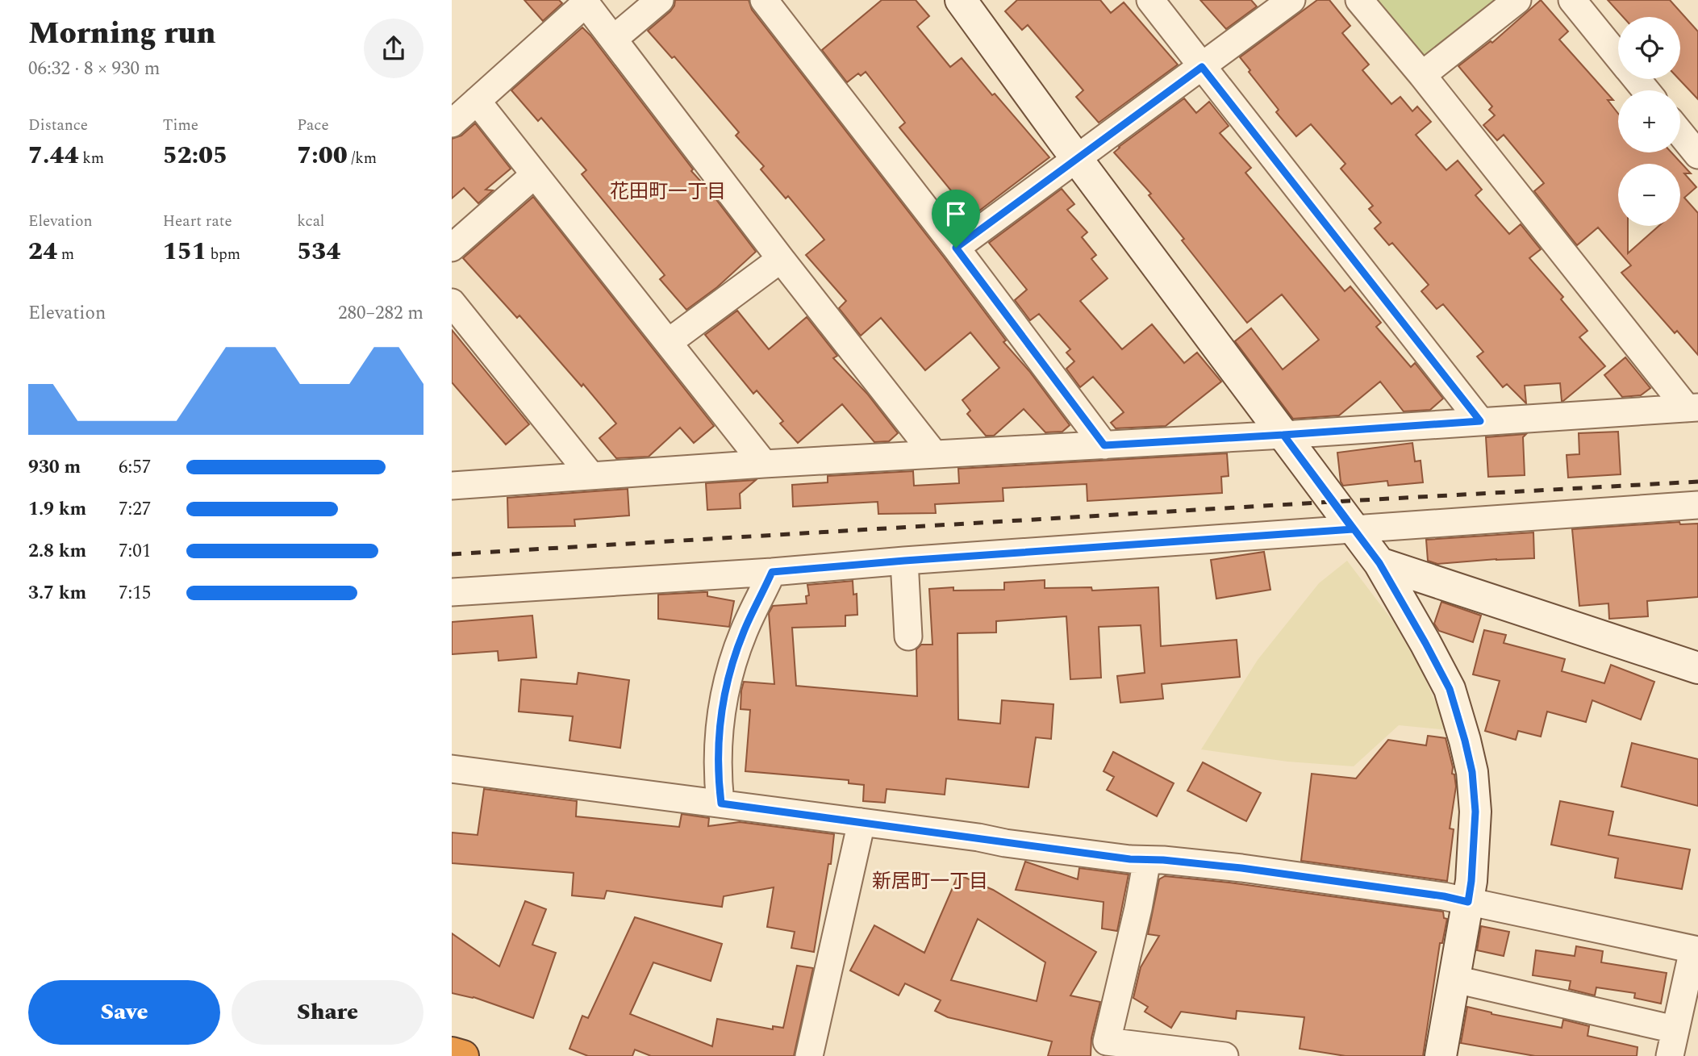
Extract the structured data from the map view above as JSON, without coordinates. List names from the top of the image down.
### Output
{
  "districts": ["花田町一丁目", "新居町一丁目"],
  "page": {
    "heading": ["Morning run", "06:32 · 8 × 930 m"],
    "map_buttons": ["+", "−"],
    "stats": [
      ["Distance", "7.44 km"],
      ["Time", "52:05"],
      ["Pace", "7:00 /km"],
      ["Elevation", "24 m"],
      ["Heart rate", "151 bpm"],
      ["kcal", "534"]
    ],
    "chart": ["Elevation", "280–282 m"],
    "list": [
      {
        "name": "930 m",
        "note": "6:57"
      },
      {
        "name": "1.9 km",
        "note": "7:27"
      },
      {
        "name": "2.8 km",
        "note": "7:01"
      },
      {
        "name": "3.7 km",
        "note": "7:15"
      }
    ],
    "buttons": ["Save", "Share"]
  }
}
